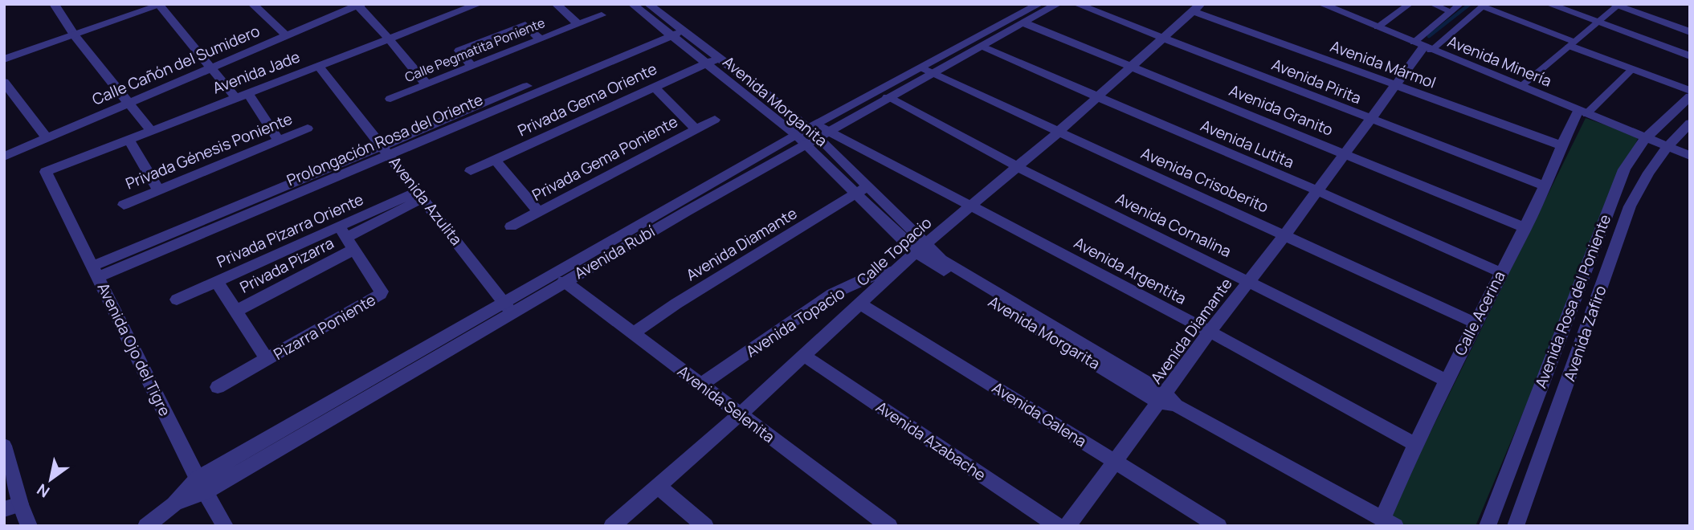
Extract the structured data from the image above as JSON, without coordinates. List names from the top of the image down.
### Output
{
  "streets": {
    "street": [
      "Calle Pegmatita Poniente",
      "Avenida Minería",
      "Avenida Mármol",
      "Calle Cañón del Sumidero",
      "Avenida Jade",
      "Avenida Pirita",
      "Privada Gema Oriente",
      "Avenida Morganita",
      "Avenida Granito",
      "Prolongación Rosa del Oriente",
      "Avenida Lutita",
      "Privada Génesis Poniente",
      "Privada Gema Poniente",
      "Avenida Crisoberito",
      "Avenida Azulita",
      "Avenida Cornalina",
      "Privada Pizarra Oriente",
      "Avenida Diamante",
      "Calle Topacio",
      "Avenida Rubí",
      "Privada Pizarra",
      "Avenida Argentita",
      "Avenida Rosa del Poniente",
      "Calle Acerina",
      "Avenida Topacio",
      "Pizarra Poniente",
      "Avenida Morgarita",
      "Avenida Zafiro",
      "Avenida Ojo del Tigre",
      "Avenida Selenita",
      "Avenida Galena",
      "Avenida Azabache"
    ]
  },
  "crossings": [
    ["Avenida Minería", "Avenida Diamante"],
    ["Avenida Minería", "Avenida Rosa del Poniente"],
    ["Avenida Minería", "Calle Acerina"],
    ["Avenida Minería", "Avenida Zafiro"],
    ["Avenida Mármol", "Avenida Diamante"],
    ["Avenida Mármol", "Calle Topacio"],
    ["Avenida Mármol", "Calle Acerina"],
    ["Avenida Jade", "Avenida Azulita"],
    ["Avenida Jade", "Avenida Ojo del Tigre"],
    ["Avenida Pirita", "Avenida Diamante"],
    ["Avenida Pirita", "Calle Topacio"],
    ["Avenida Pirita", "Calle Acerina"],
    ["Privada Gema Oriente", "Avenida Morganita"],
    ["Avenida Morganita", "Prolongación Rosa del Oriente"],
    ["Avenida Morganita", "Avenida Diamante"],
    ["Avenida Morganita", "Calle Topacio"],
    ["Avenida Morganita", "Avenida Rubí"],
    ["Avenida Morganita", "Avenida Argentita"],
    ["Avenida Morganita", "Avenida Morgarita"],
    ["Avenida Granito", "Avenida Diamante"],
    ["Avenida Granito", "Calle Topacio"],
    ["Avenida Granito", "Avenida Rubí"],
    ["Avenida Granito", "Calle Acerina"],
    ["Prolongación Rosa del Oriente", "Avenida Azulita"],
    ["Prolongación Rosa del Oriente", "Avenida Ojo del Tigre"],
    ["Avenida Lutita", "Avenida Diamante"],
    ["Avenida Lutita", "Calle Topacio"],
    ["Avenida Lutita", "Avenida Rubí"],
    ["Avenida Lutita", "Calle Acerina"],
    ["Avenida Crisoberito", "Avenida Diamante"],
    ["Avenida Crisoberito", "Calle Topacio"],
    ["Avenida Crisoberito", "Avenida Rubí"],
    ["Avenida Crisoberito", "Calle Acerina"],
    ["Avenida Azulita", "Privada Pizarra Oriente"],
    ["Avenida Azulita", "Avenida Rubí"],
    ["Avenida Cornalina", "Avenida Diamante"],
    ["Avenida Cornalina", "Calle Topacio"],
    ["Avenida Cornalina", "Avenida Rubí"],
    ["Avenida Cornalina", "Calle Acerina"],
    ["Privada Pizarra Oriente", "Privada Pizarra"],
    ["Privada Pizarra Oriente", "Pizarra Poniente"],
    ["Avenida Diamante", "Avenida Argentita"],
    ["Avenida Diamante", "Avenida Morgarita"],
    ["Avenida Diamante", "Avenida Selenita"],
    ["Avenida Diamante", "Avenida Galena"],
    ["Calle Topacio", "Avenida Argentita"],
    ["Calle Topacio", "Avenida Topacio"],
    ["Calle Topacio", "Avenida Morgarita"],
    ["Calle Topacio", "Avenida Selenita"],
    ["Calle Topacio", "Avenida Galena"],
    ["Calle Topacio", "Avenida Azabache"],
    ["Avenida Rubí", "Avenida Argentita"],
    ["Avenida Rubí", "Avenida Ojo del Tigre"],
    ["Avenida Rubí", "Avenida Selenita"],
    ["Privada Pizarra", "Pizarra Poniente"],
    ["Avenida Argentita", "Calle Acerina"],
    ["Calle Acerina", "Avenida Morgarita"],
    ["Avenida Topacio", "Avenida Selenita"]
  ],
  "north": "bottom left"
}
